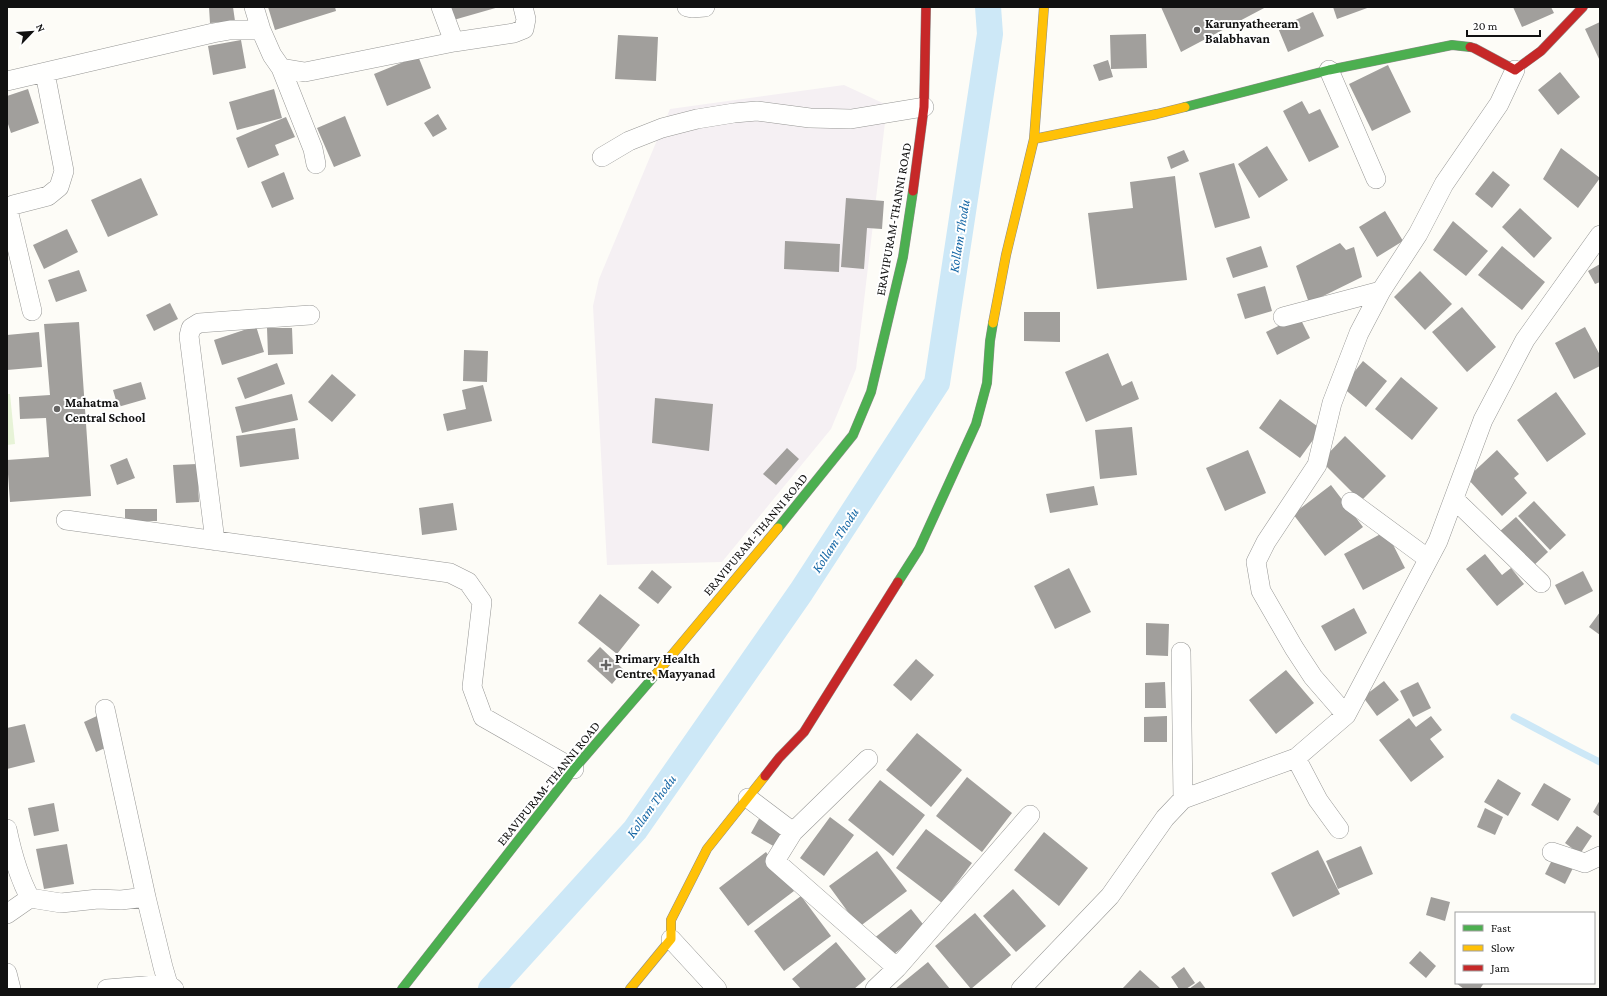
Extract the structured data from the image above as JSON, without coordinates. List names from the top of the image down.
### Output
{
  "streets": {
    "street": ["ERAVIPURAM-THANNI ROAD"]
  },
  "water": ["Kollam Thodu"],
  "places": {
    "other": ["Karunyatheeram Balabhavan", "Mahatma Central School"],
    "health": ["Primary Health Centre, Mayyanad"]
  },
  "legend": ["Fast", "Slow", "Jam"],
  "scale_bar": "20 m",
  "north": "top right"
}
